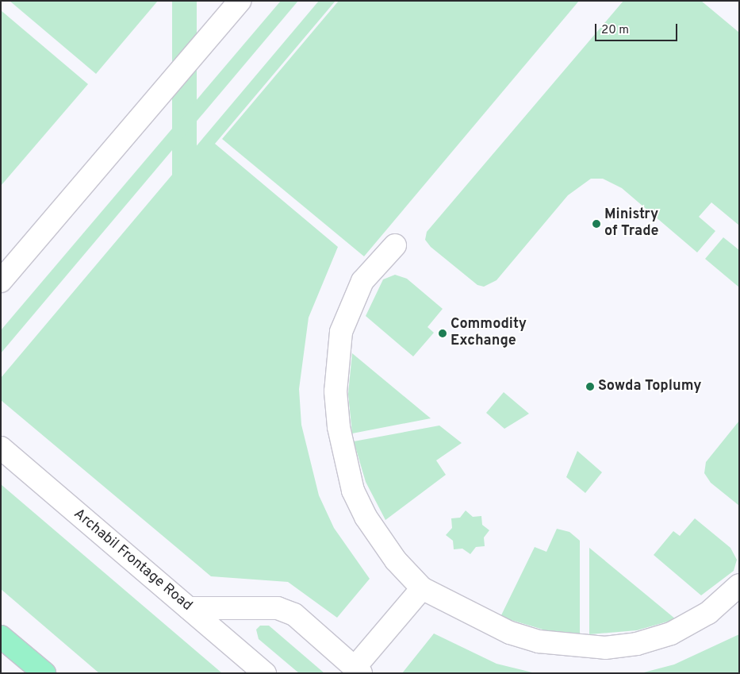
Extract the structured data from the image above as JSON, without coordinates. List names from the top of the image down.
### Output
{
  "streets": {
    "street": ["Archabil Frontage Road"]
  },
  "places": ["Ministry of Trade", "Commodity Exchange", "Sowda Toplumy"],
  "scale_bar": "20 m"
}
